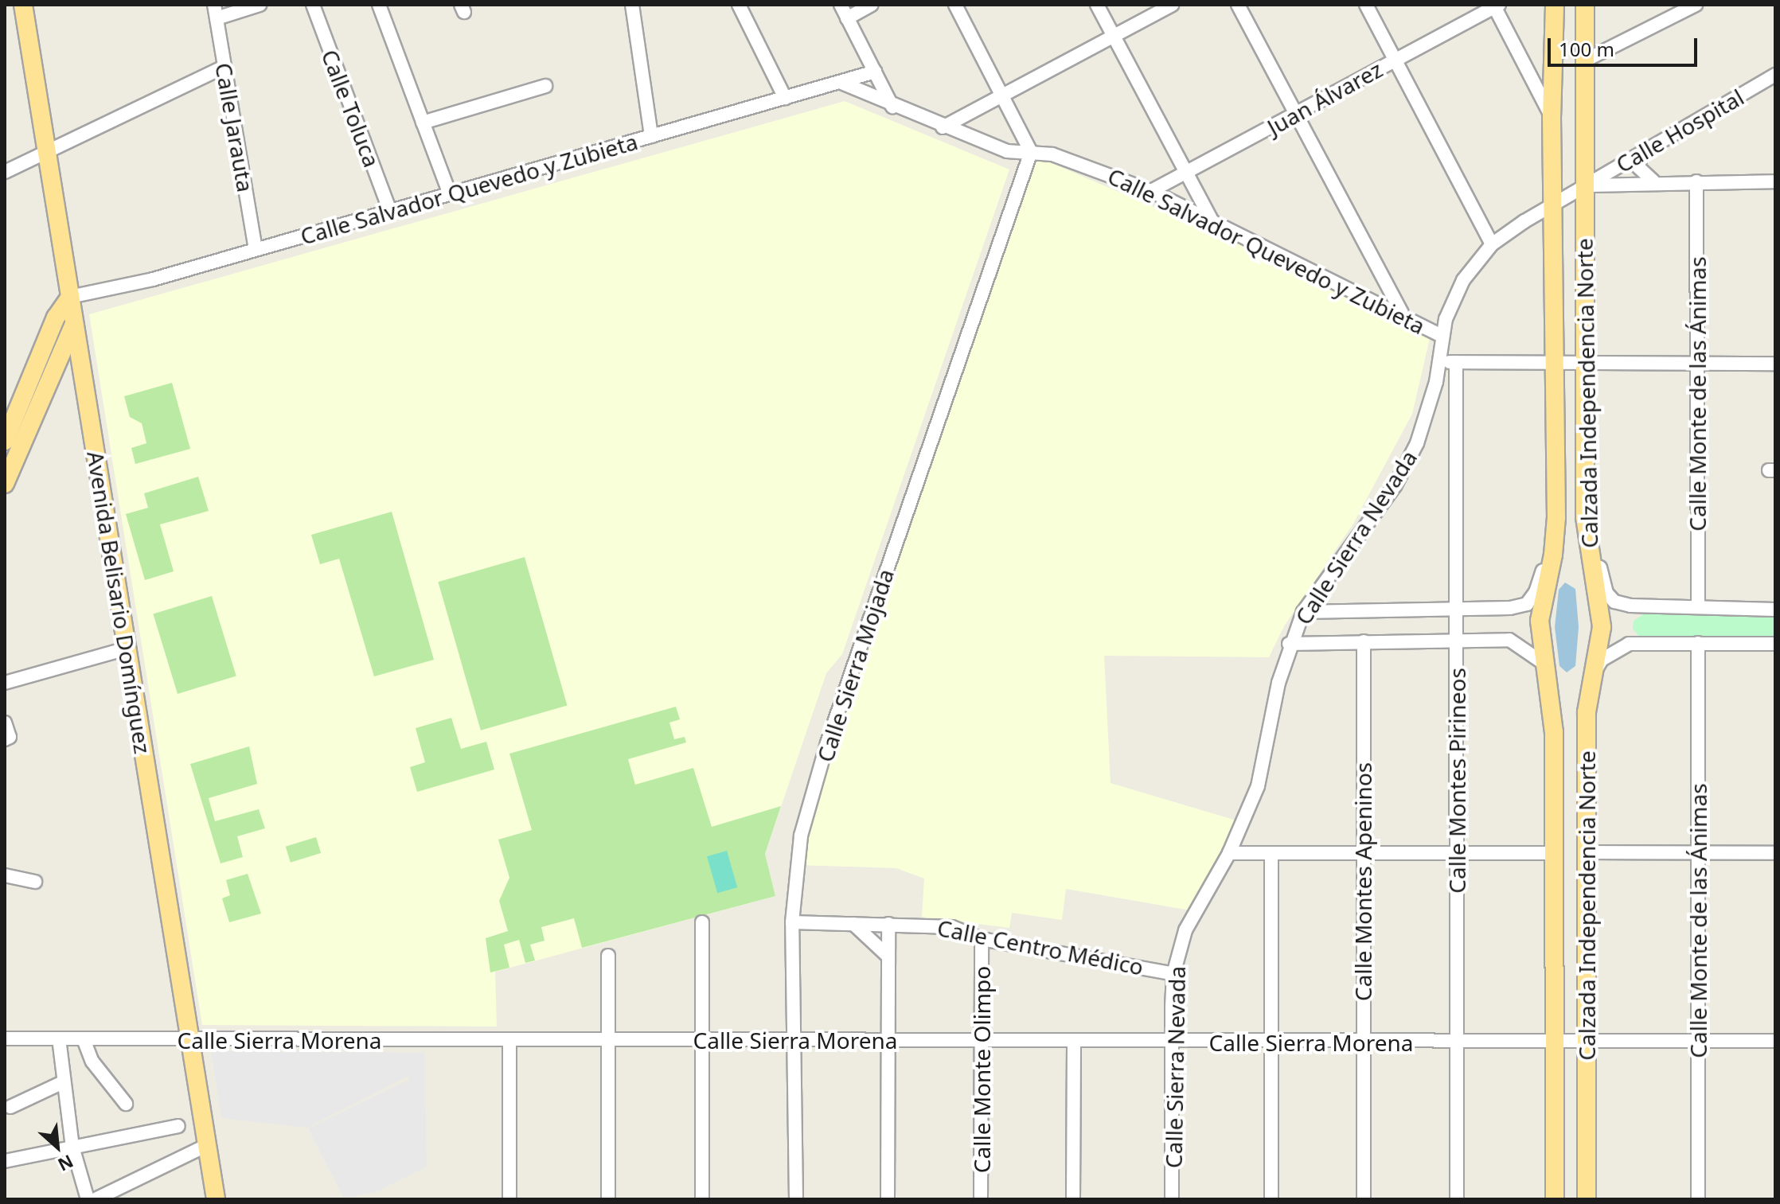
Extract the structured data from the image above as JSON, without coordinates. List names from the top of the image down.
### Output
{
  "streets": {
    "main road": ["Calzada Independencia Norte", "Avenida Belisario Domínguez"],
    "street": [
      "Juan Álvarez",
      "Calle Toluca",
      "Calle Jarauta",
      "Calle Hospital",
      "Calle Salvador Quevedo y Zubieta",
      "Calle Monte de las Ánimas",
      "Calle Sierra Nevada",
      "Calle Sierra Mojada",
      "Calle Montes Pirineos",
      "Calle Montes Apeninos",
      "Calle Centro Médico",
      "Calle Sierra Morena",
      "Calle Monte Olimpo"
    ]
  },
  "crossings": [
    ["Juan Álvarez", "Calle Salvador Quevedo y Zubieta"],
    ["Calle Toluca", "Calle Salvador Quevedo y Zubieta"],
    ["Calle Jarauta", "Calle Salvador Quevedo y Zubieta"],
    ["Calle Hospital", "Calzada Independencia Norte"],
    ["Calle Hospital", "Calle Sierra Nevada"],
    ["Calle Salvador Quevedo y Zubieta", "Calle Sierra Nevada"],
    ["Calle Salvador Quevedo y Zubieta", "Avenida Belisario Domínguez"],
    ["Calle Salvador Quevedo y Zubieta", "Calle Sierra Mojada"],
    ["Calzada Independencia Norte", "Calle Sierra Nevada"],
    ["Calzada Independencia Norte", "Calle Sierra Morena"],
    ["Calle Monte de las Ánimas", "Calle Sierra Morena"],
    ["Calle Sierra Nevada", "Calle Centro Médico"],
    ["Calle Sierra Nevada", "Calle Sierra Morena"],
    ["Avenida Belisario Domínguez", "Calle Sierra Morena"],
    ["Calle Sierra Mojada", "Calle Centro Médico"],
    ["Calle Sierra Mojada", "Calle Sierra Morena"],
    ["Calle Montes Pirineos", "Calle Sierra Morena"],
    ["Calle Montes Apeninos", "Calle Sierra Morena"],
    ["Calle Centro Médico", "Calle Monte Olimpo"],
    ["Calle Sierra Morena", "Calle Monte Olimpo"]
  ],
  "scale_bar": "100 m",
  "north": "bottom right"
}
